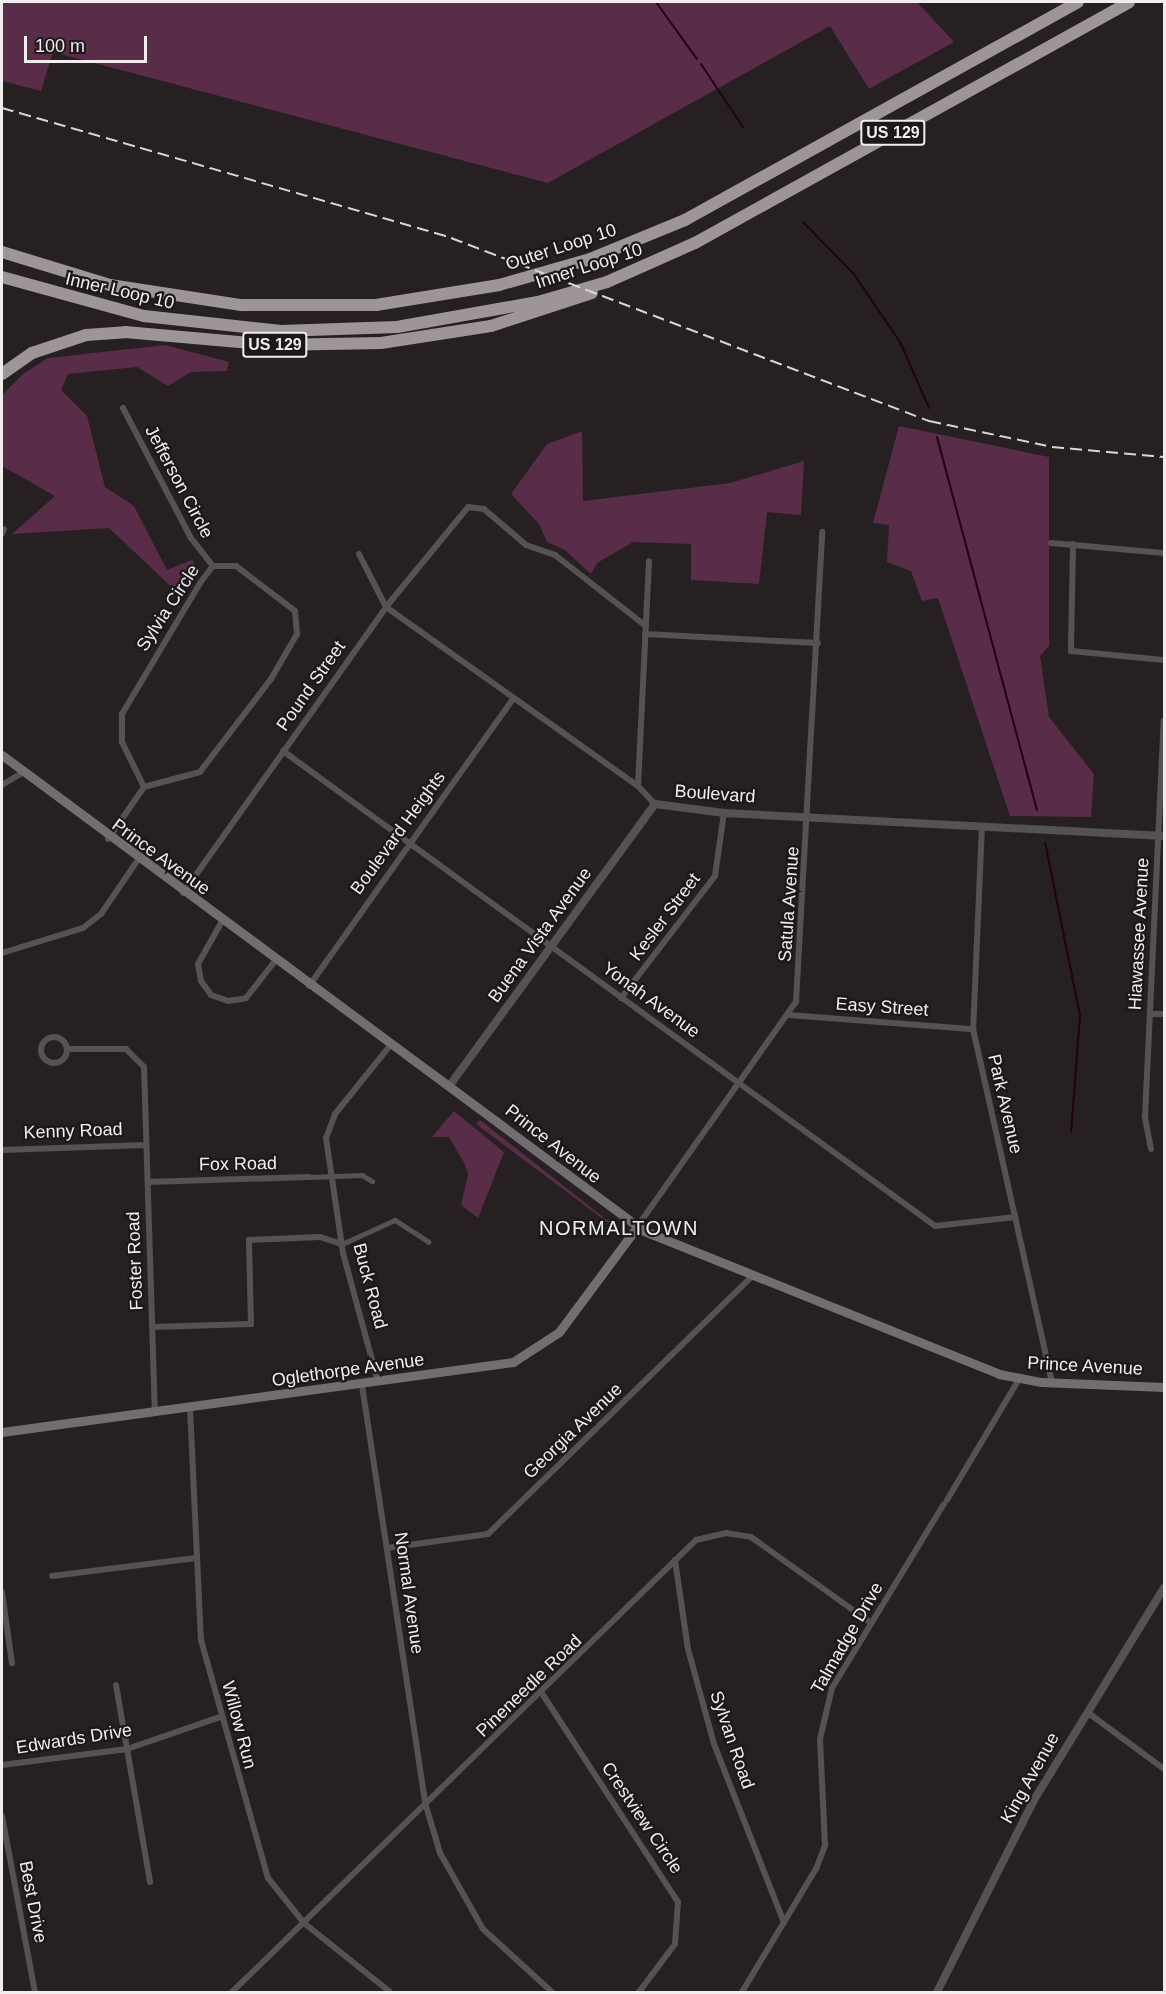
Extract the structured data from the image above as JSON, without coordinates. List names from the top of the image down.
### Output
{
  "streets": {
    "highway": ["US 129", "Outer Loop 10", "Inner Loop 10"],
    "main road": ["Prince Avenue", "Oglethorpe Avenue"],
    "street": [
      "Jefferson Circle",
      "Sylvia Circle",
      "Pound Street",
      "Boulevard",
      "Boulevard Heights",
      "Satula Avenue",
      "Kesler Street",
      "Hiawassee Avenue",
      "Buena Vista Avenue",
      "Yonah Avenue",
      "Easy Street",
      "Park Avenue",
      "Kenny Road",
      "Fox Road",
      "Foster Road",
      "Buck Road",
      "Georgia Avenue",
      "Normal Avenue",
      "Talmadge Drive",
      "Pineneedle Road",
      "Willow Run",
      "Edwards Drive",
      "Sylvan Road",
      "King Avenue",
      "Crestview Circle",
      "Best Drive"
    ]
  },
  "crossings": [
    ["US 129", "Inner Loop 10"],
    ["Jefferson Circle", "Sylvia Circle"],
    ["Pound Street", "Boulevard"],
    ["Pound Street", "Prince Avenue"],
    ["Pound Street", "Yonah Avenue"],
    ["Boulevard", "Boulevard Heights"],
    ["Boulevard", "Satula Avenue"],
    ["Boulevard", "Kesler Street"],
    ["Boulevard", "Hiawassee Avenue"],
    ["Boulevard", "Buena Vista Avenue"],
    ["Boulevard", "Park Avenue"],
    ["Boulevard Heights", "Prince Avenue"],
    ["Boulevard Heights", "Yonah Avenue"],
    ["Prince Avenue", "Satula Avenue"],
    ["Prince Avenue", "Buena Vista Avenue"],
    ["Prince Avenue", "Park Avenue"],
    ["Prince Avenue", "Buck Road"],
    ["Prince Avenue", "Oglethorpe Avenue"],
    ["Prince Avenue", "Georgia Avenue"],
    ["Prince Avenue", "Talmadge Drive"],
    ["Satula Avenue", "Yonah Avenue"],
    ["Satula Avenue", "Easy Street"],
    ["Satula Avenue", "Oglethorpe Avenue"],
    ["Kesler Street", "Yonah Avenue"],
    ["Buena Vista Avenue", "Yonah Avenue"],
    ["Yonah Avenue", "Park Avenue"],
    ["Easy Street", "Park Avenue"],
    ["Kenny Road", "Foster Road"],
    ["Fox Road", "Foster Road"],
    ["Fox Road", "Buck Road"],
    ["Foster Road", "Oglethorpe Avenue"],
    ["Buck Road", "Oglethorpe Avenue"],
    ["Oglethorpe Avenue", "Normal Avenue"],
    ["Oglethorpe Avenue", "Willow Run"],
    ["Georgia Avenue", "Normal Avenue"],
    ["Normal Avenue", "Pineneedle Road"],
    ["Talmadge Drive", "Pineneedle Road"],
    ["Talmadge Drive", "Sylvan Road"],
    ["Pineneedle Road", "Willow Run"],
    ["Pineneedle Road", "Sylvan Road"],
    ["Pineneedle Road", "Crestview Circle"],
    ["Willow Run", "Edwards Drive"]
  ],
  "districts": ["NORMALTOWN"],
  "scale_bar": "100 m"
}
